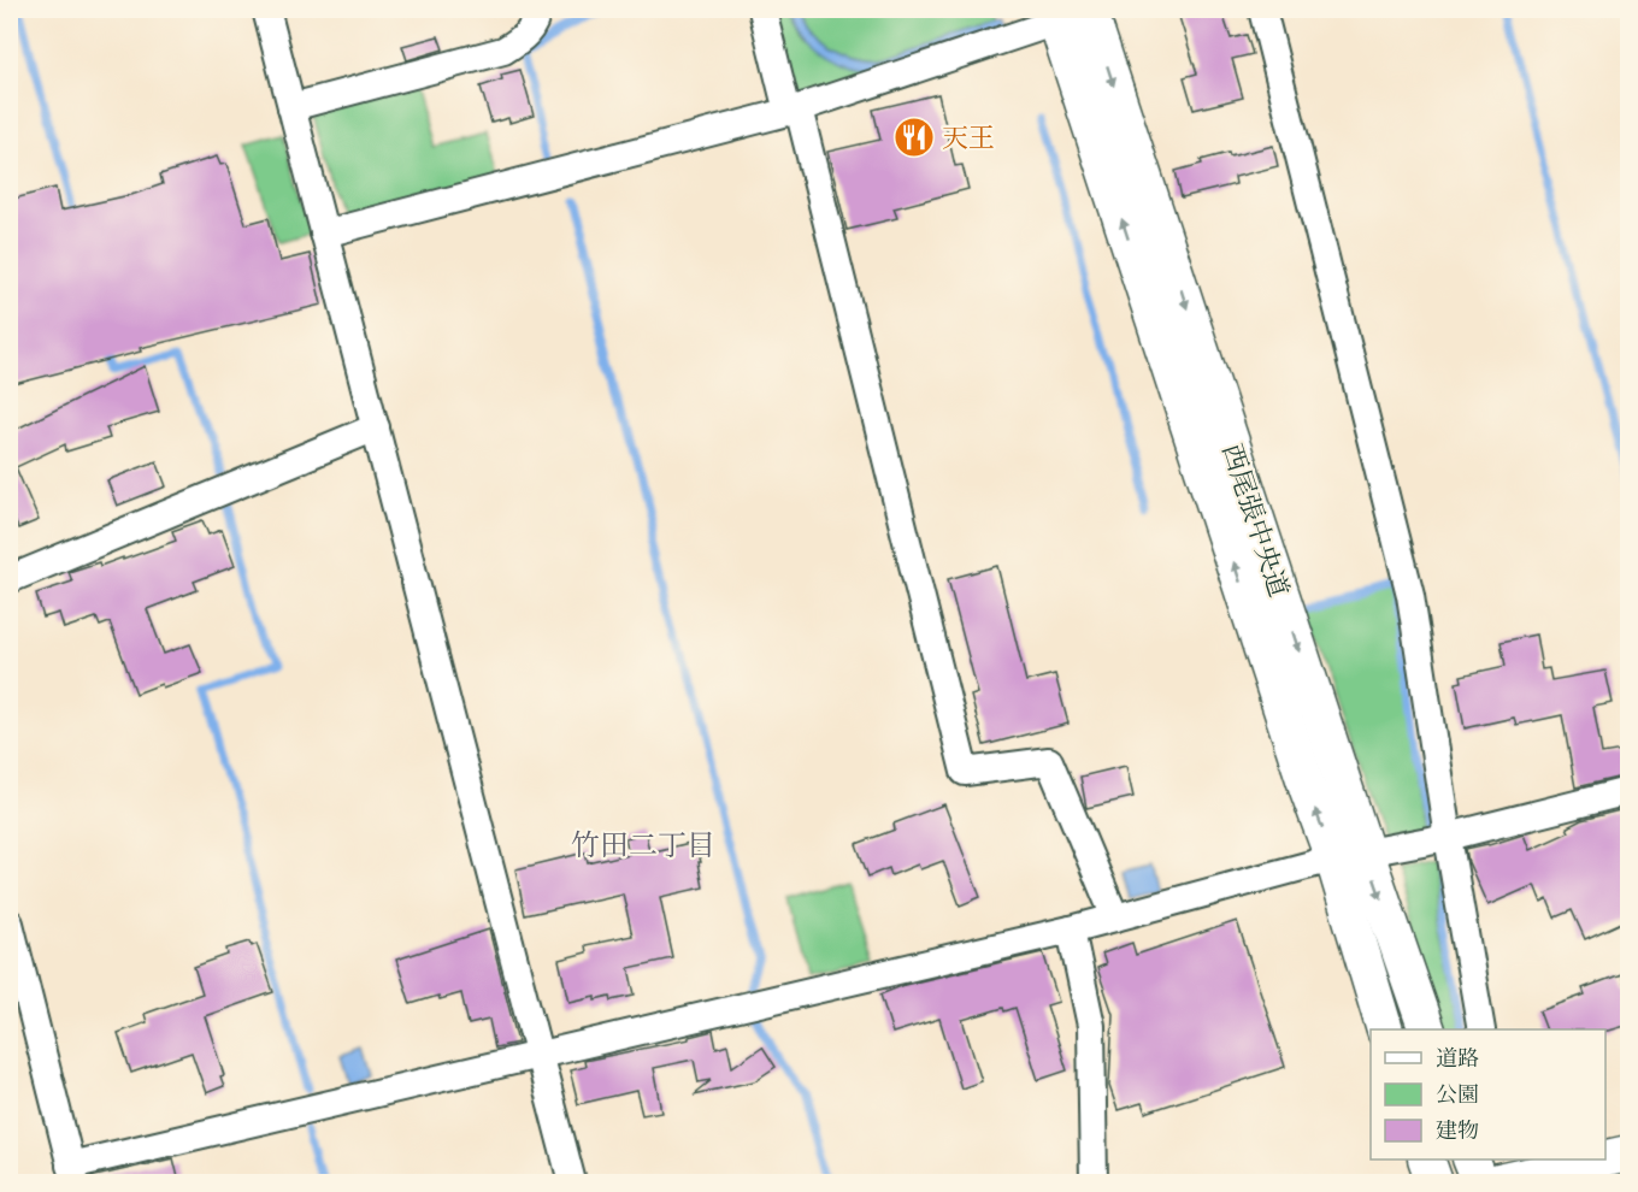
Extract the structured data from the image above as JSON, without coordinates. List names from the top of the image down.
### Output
{
  "streets": {
    "main road": ["西尾張中央道"]
  },
  "districts": ["竹田二丁目"],
  "places": {
    "restaurant": ["天王"]
  },
  "legend": ["道路", "公園", "建物"]
}
